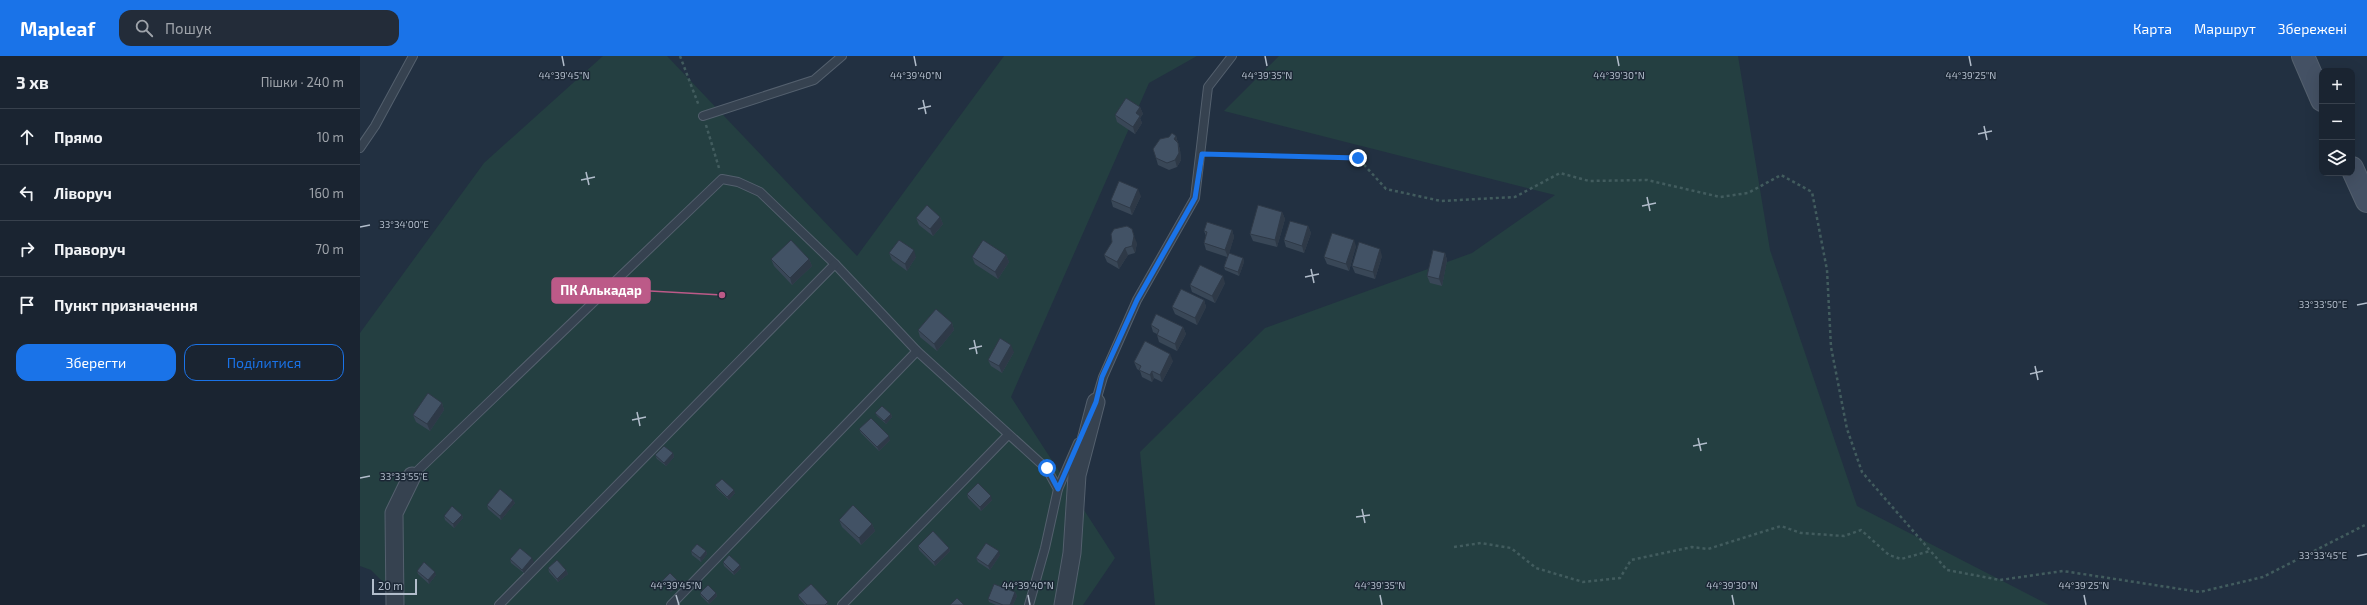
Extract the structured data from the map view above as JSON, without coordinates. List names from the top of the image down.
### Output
{
  "places": ["ПК Алькадар"],
  "scale_bar": "20 m",
  "page": {
    "header": "Mapleaf",
    "search": "Пошук",
    "nav": ["Карта", "Маршрут", "Збережені"],
    "heading": ["3 хв", "Пішки · 240 m"],
    "map_buttons": ["+", "−"],
    "list": [
      ["Прямо", "10 m"],
      ["Ліворуч", "160 m"],
      ["Праворуч", "70 m"],
      "Пункт призначення"
    ],
    "buttons": ["Зберегти", "Поділитися"],
    "scale": "20 m"
  },
  "coordinates": [
    "44°39'45\"N",
    "44°39'40\"N",
    "44°39'35\"N",
    "44°39'30\"N",
    "44°39'25\"N",
    "33°34'00\"E",
    "33°33'50\"E",
    "33°33'55\"E",
    "33°33'45\"E"
  ]
}
